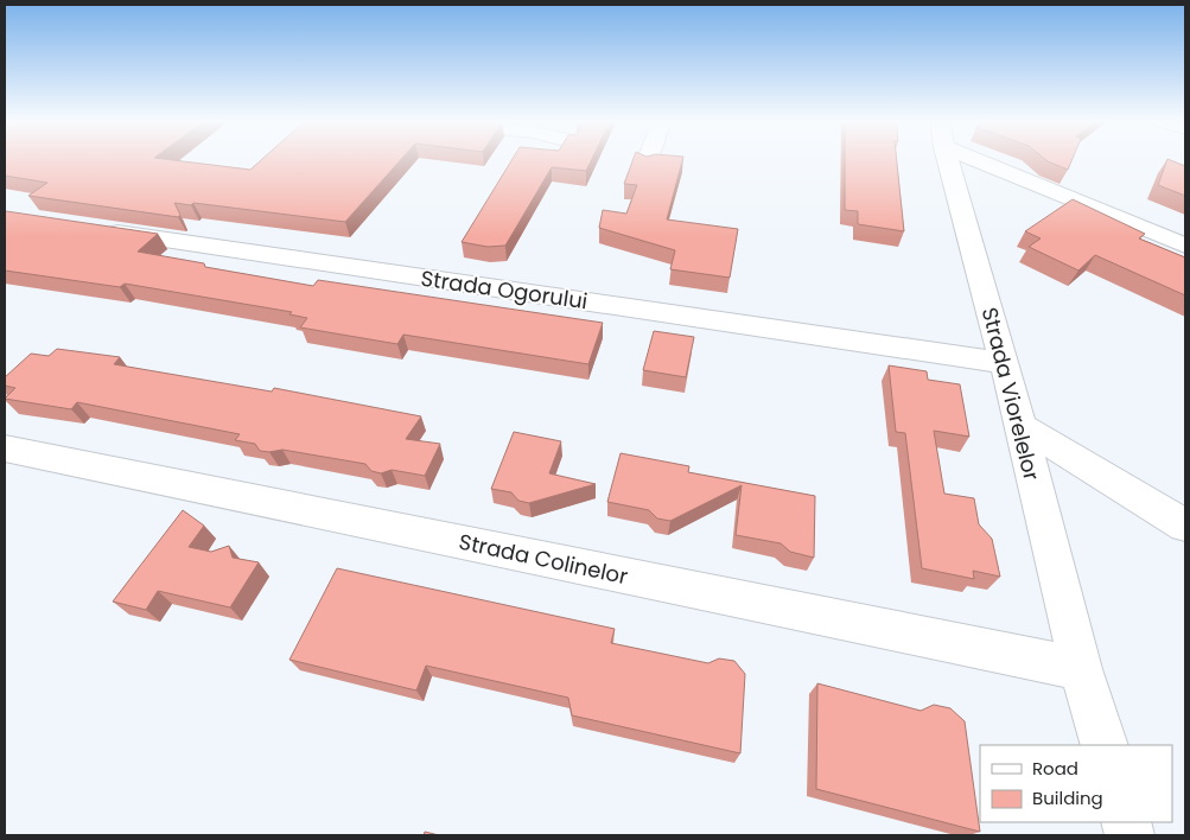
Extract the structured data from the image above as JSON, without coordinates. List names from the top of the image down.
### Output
{
  "streets": {
    "street": ["Strada Ogorului", "Strada Viorelelor", "Strada Colinelor"]
  },
  "crossings": [
    ["Strada Ogorului", "Strada Viorelelor"],
    ["Strada Viorelelor", "Strada Colinelor"]
  ],
  "legend": ["Road", "Building"]
}
